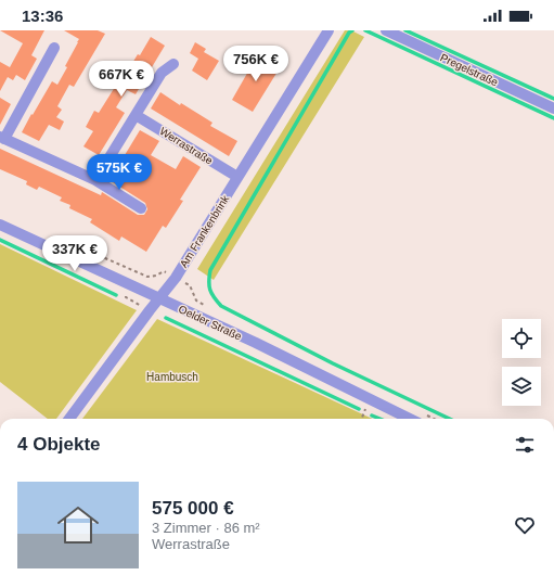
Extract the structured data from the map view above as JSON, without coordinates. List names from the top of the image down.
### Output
{
  "streets": {
    "street": [
      "Pregelstraße",
      "Werrastraße",
      "Am Frankenbrink",
      "Oelder Straße"
    ]
  },
  "crossings": [
    ["Werrastraße", "Am Frankenbrink"],
    ["Am Frankenbrink", "Oelder Straße"]
  ],
  "parks": ["Hambusch"],
  "page": {
    "status": "13:36",
    "price": [
      "756K €",
      "667K €",
      "575K €",
      "337K €"
    ],
    "heading": "4 Objekte",
    "list": [
      {
        "name": "575 000 €",
        "note": "3 Zimmer · 86 m² · Werrastraße"
      }
    ]
  }
}
